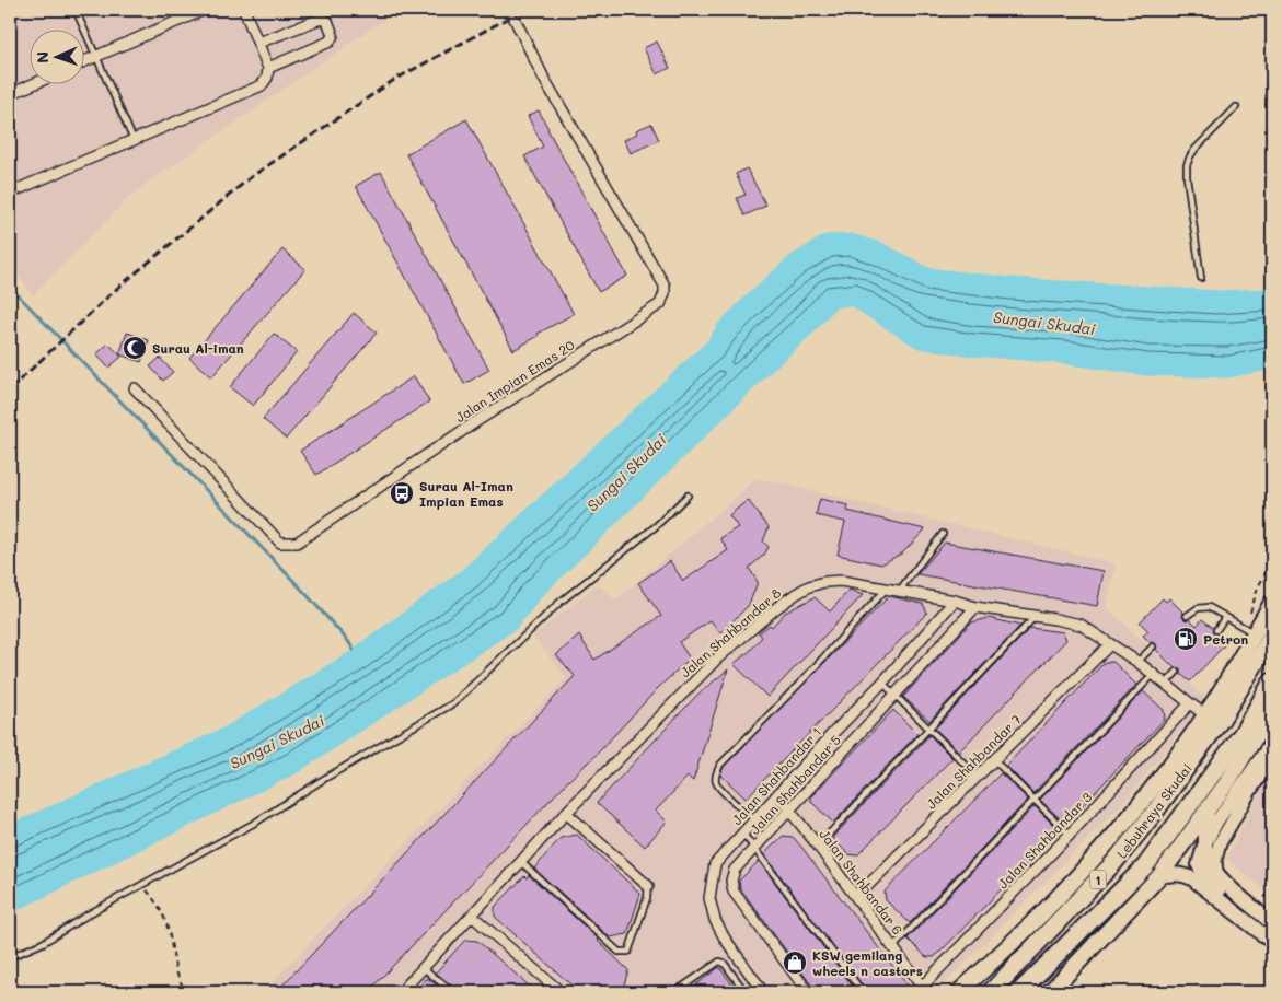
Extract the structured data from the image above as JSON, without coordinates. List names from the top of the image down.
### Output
{
  "streets": {
    "highway": ["Lebuhraya Skudai", "1"],
    "street": [
      "Jalan Impian Emas 20",
      "Jalan Shahbandar 8",
      "Jalan Shahbandar 7",
      "Jalan Shahbandar 1",
      "Jalan Shahbandar 5",
      "Jalan Shahbandar 3",
      "Jalan Shahbandar 6"
    ]
  },
  "crossings": [
    ["Jalan Shahbandar 8", "Jalan Shahbandar 7"],
    ["Jalan Shahbandar 8", "Jalan Shahbandar 1"],
    ["Jalan Shahbandar 8", "Jalan Shahbandar 5"],
    ["Jalan Shahbandar 8", "Jalan Shahbandar 3"],
    ["Jalan Shahbandar 7", "Jalan Shahbandar 6"],
    ["Jalan Shahbandar 1", "Jalan Shahbandar 6"],
    ["Jalan Shahbandar 5", "Jalan Shahbandar 6"],
    ["Jalan Shahbandar 3", "Jalan Shahbandar 6"]
  ],
  "water": ["Sungai Skudai"],
  "places": {
    "mosque": ["Surau Al-iman"],
    "bus stop": ["Surau Al-Iman Impian Emas"],
    "fuel station": ["Petron"],
    "shop": ["KSW gemilang wheels n castors"]
  },
  "north": "left"
}
